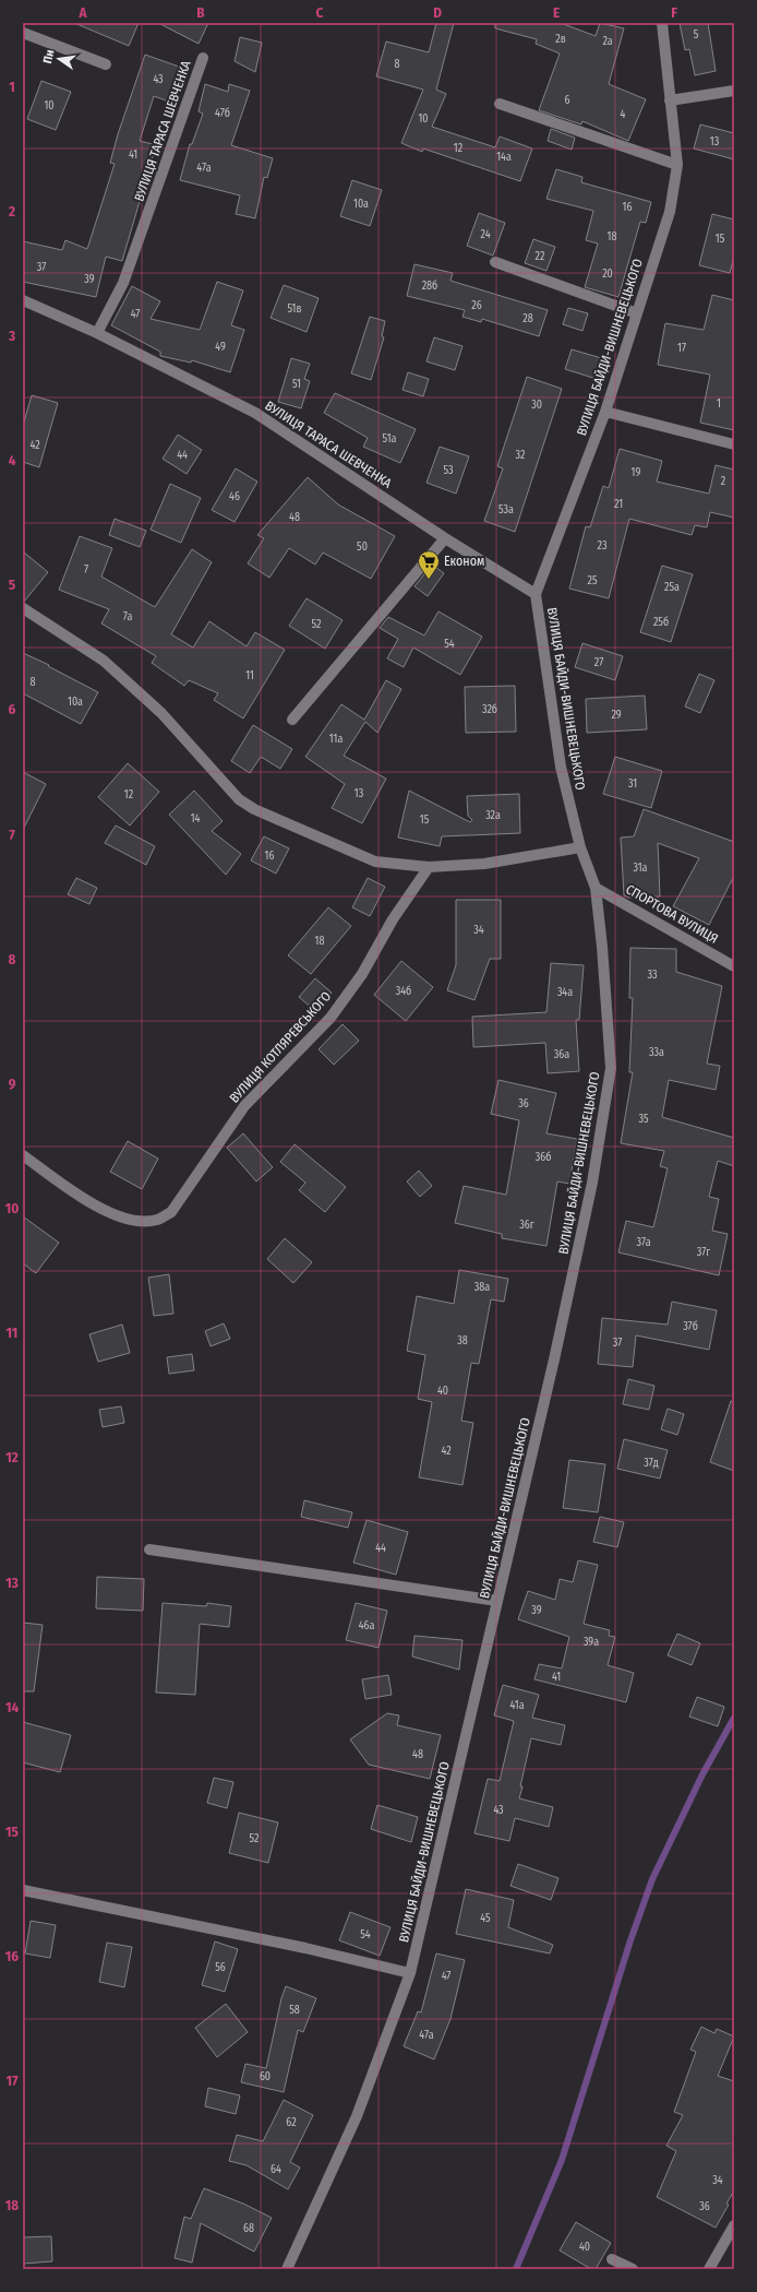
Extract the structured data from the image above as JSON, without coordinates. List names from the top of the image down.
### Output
{
  "streets": {
    "street": [
      "ВУЛИЦЯ ТАРАСА ШЕВЧЕНКА",
      "ВУЛИЦЯ БАЙДИ-ВИШНЕВЕЦЬКОГО",
      "СПОРТОВА ВУЛИЦЯ",
      "ВУЛИЦЯ КОТЛЯРЕВСЬКОГО"
    ]
  },
  "crossings": [
    ["ВУЛИЦЯ ТАРАСА ШЕВЧЕНКА", "ВУЛИЦЯ БАЙДИ-ВИШНЕВЕЦЬКОГО"],
    ["ВУЛИЦЯ БАЙДИ-ВИШНЕВЕЦЬКОГО", "СПОРТОВА ВУЛИЦЯ"]
  ],
  "places": {
    "supermarket": ["Економ"]
  },
  "house_numbers": [
    "5",
    "2в",
    "2а",
    "8",
    "43",
    "6",
    "10",
    "47б",
    "4",
    "10",
    "13",
    "12",
    "41",
    "14а",
    "47а",
    "10а",
    "16",
    "24",
    "18",
    "15",
    "22",
    "37",
    "20",
    "39",
    "28б",
    "26",
    "51в",
    "47",
    "28",
    "49",
    "17",
    "51",
    "1",
    "30",
    "51а",
    "42",
    "44",
    "32",
    "53",
    "19",
    "2",
    "46",
    "21",
    "53а",
    "48",
    "23",
    "50",
    "7",
    "25",
    "25а",
    "7а",
    "25б",
    "52",
    "54",
    "27",
    "11",
    "8",
    "10а",
    "32б",
    "29",
    "11а",
    "31",
    "13",
    "12",
    "32а",
    "14",
    "15",
    "16",
    "31а",
    "34",
    "18",
    "33",
    "34б",
    "34а",
    "33а",
    "36а",
    "36",
    "35",
    "36б",
    "36г",
    "37а",
    "37г",
    "38а",
    "37б",
    "38",
    "37",
    "40",
    "42",
    "37д",
    "44",
    "39",
    "46а",
    "39а",
    "41",
    "41а",
    "48",
    "43",
    "52",
    "45",
    "54",
    "56",
    "47",
    "58",
    "47а",
    "60",
    "62",
    "64",
    "34",
    "36",
    "68",
    "40"
  ],
  "north": "left",
  "grid": {
    "columns": [
      "A",
      "B",
      "C",
      "D",
      "E",
      "F"
    ],
    "rows": [
      "1",
      "2",
      "3",
      "4",
      "5",
      "6",
      "7",
      "8",
      "9",
      "10",
      "11",
      "12",
      "13",
      "14",
      "15",
      "16",
      "17",
      "18"
    ]
  }
}
